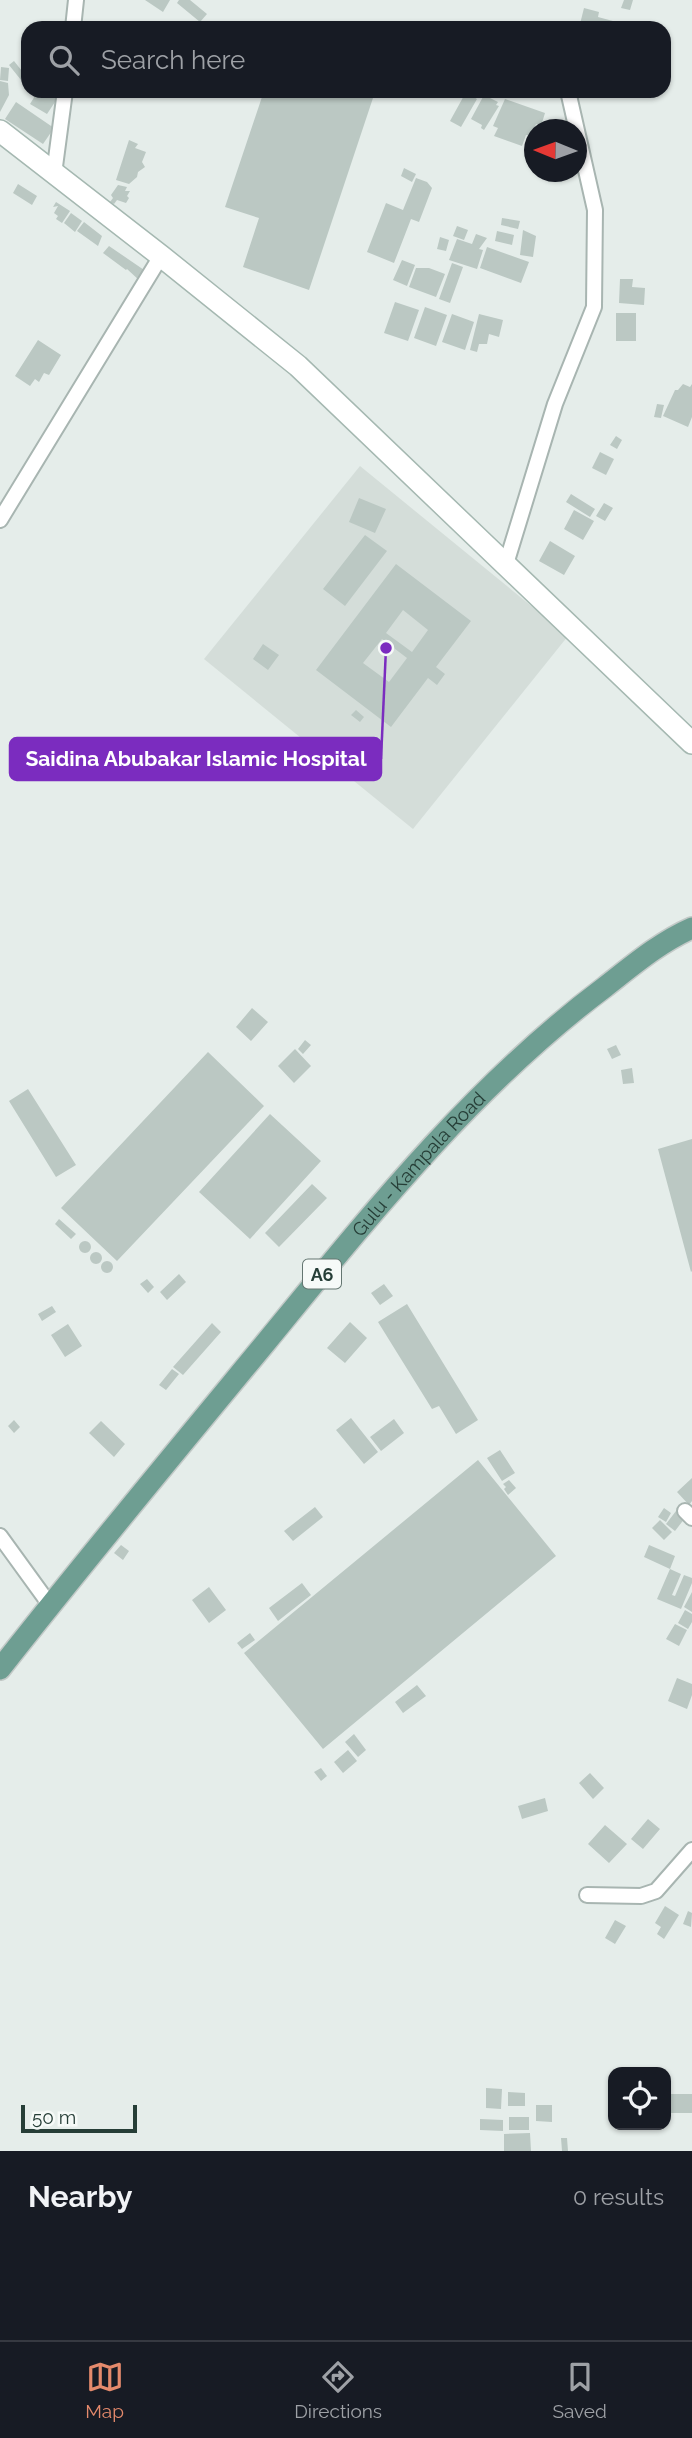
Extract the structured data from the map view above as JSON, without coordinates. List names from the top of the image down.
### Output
{
  "streets": {
    "main road": ["Gulu - Kampala Road", "A6"]
  },
  "places": ["Saidina Abubakar Islamic Hospital"],
  "scale_bar": "50 m",
  "north": "left",
  "page": {
    "search": "Search here",
    "scale": "50 m",
    "heading": ["Nearby", "0 results"],
    "nav": ["Map", "Directions", "Saved"]
  }
}
